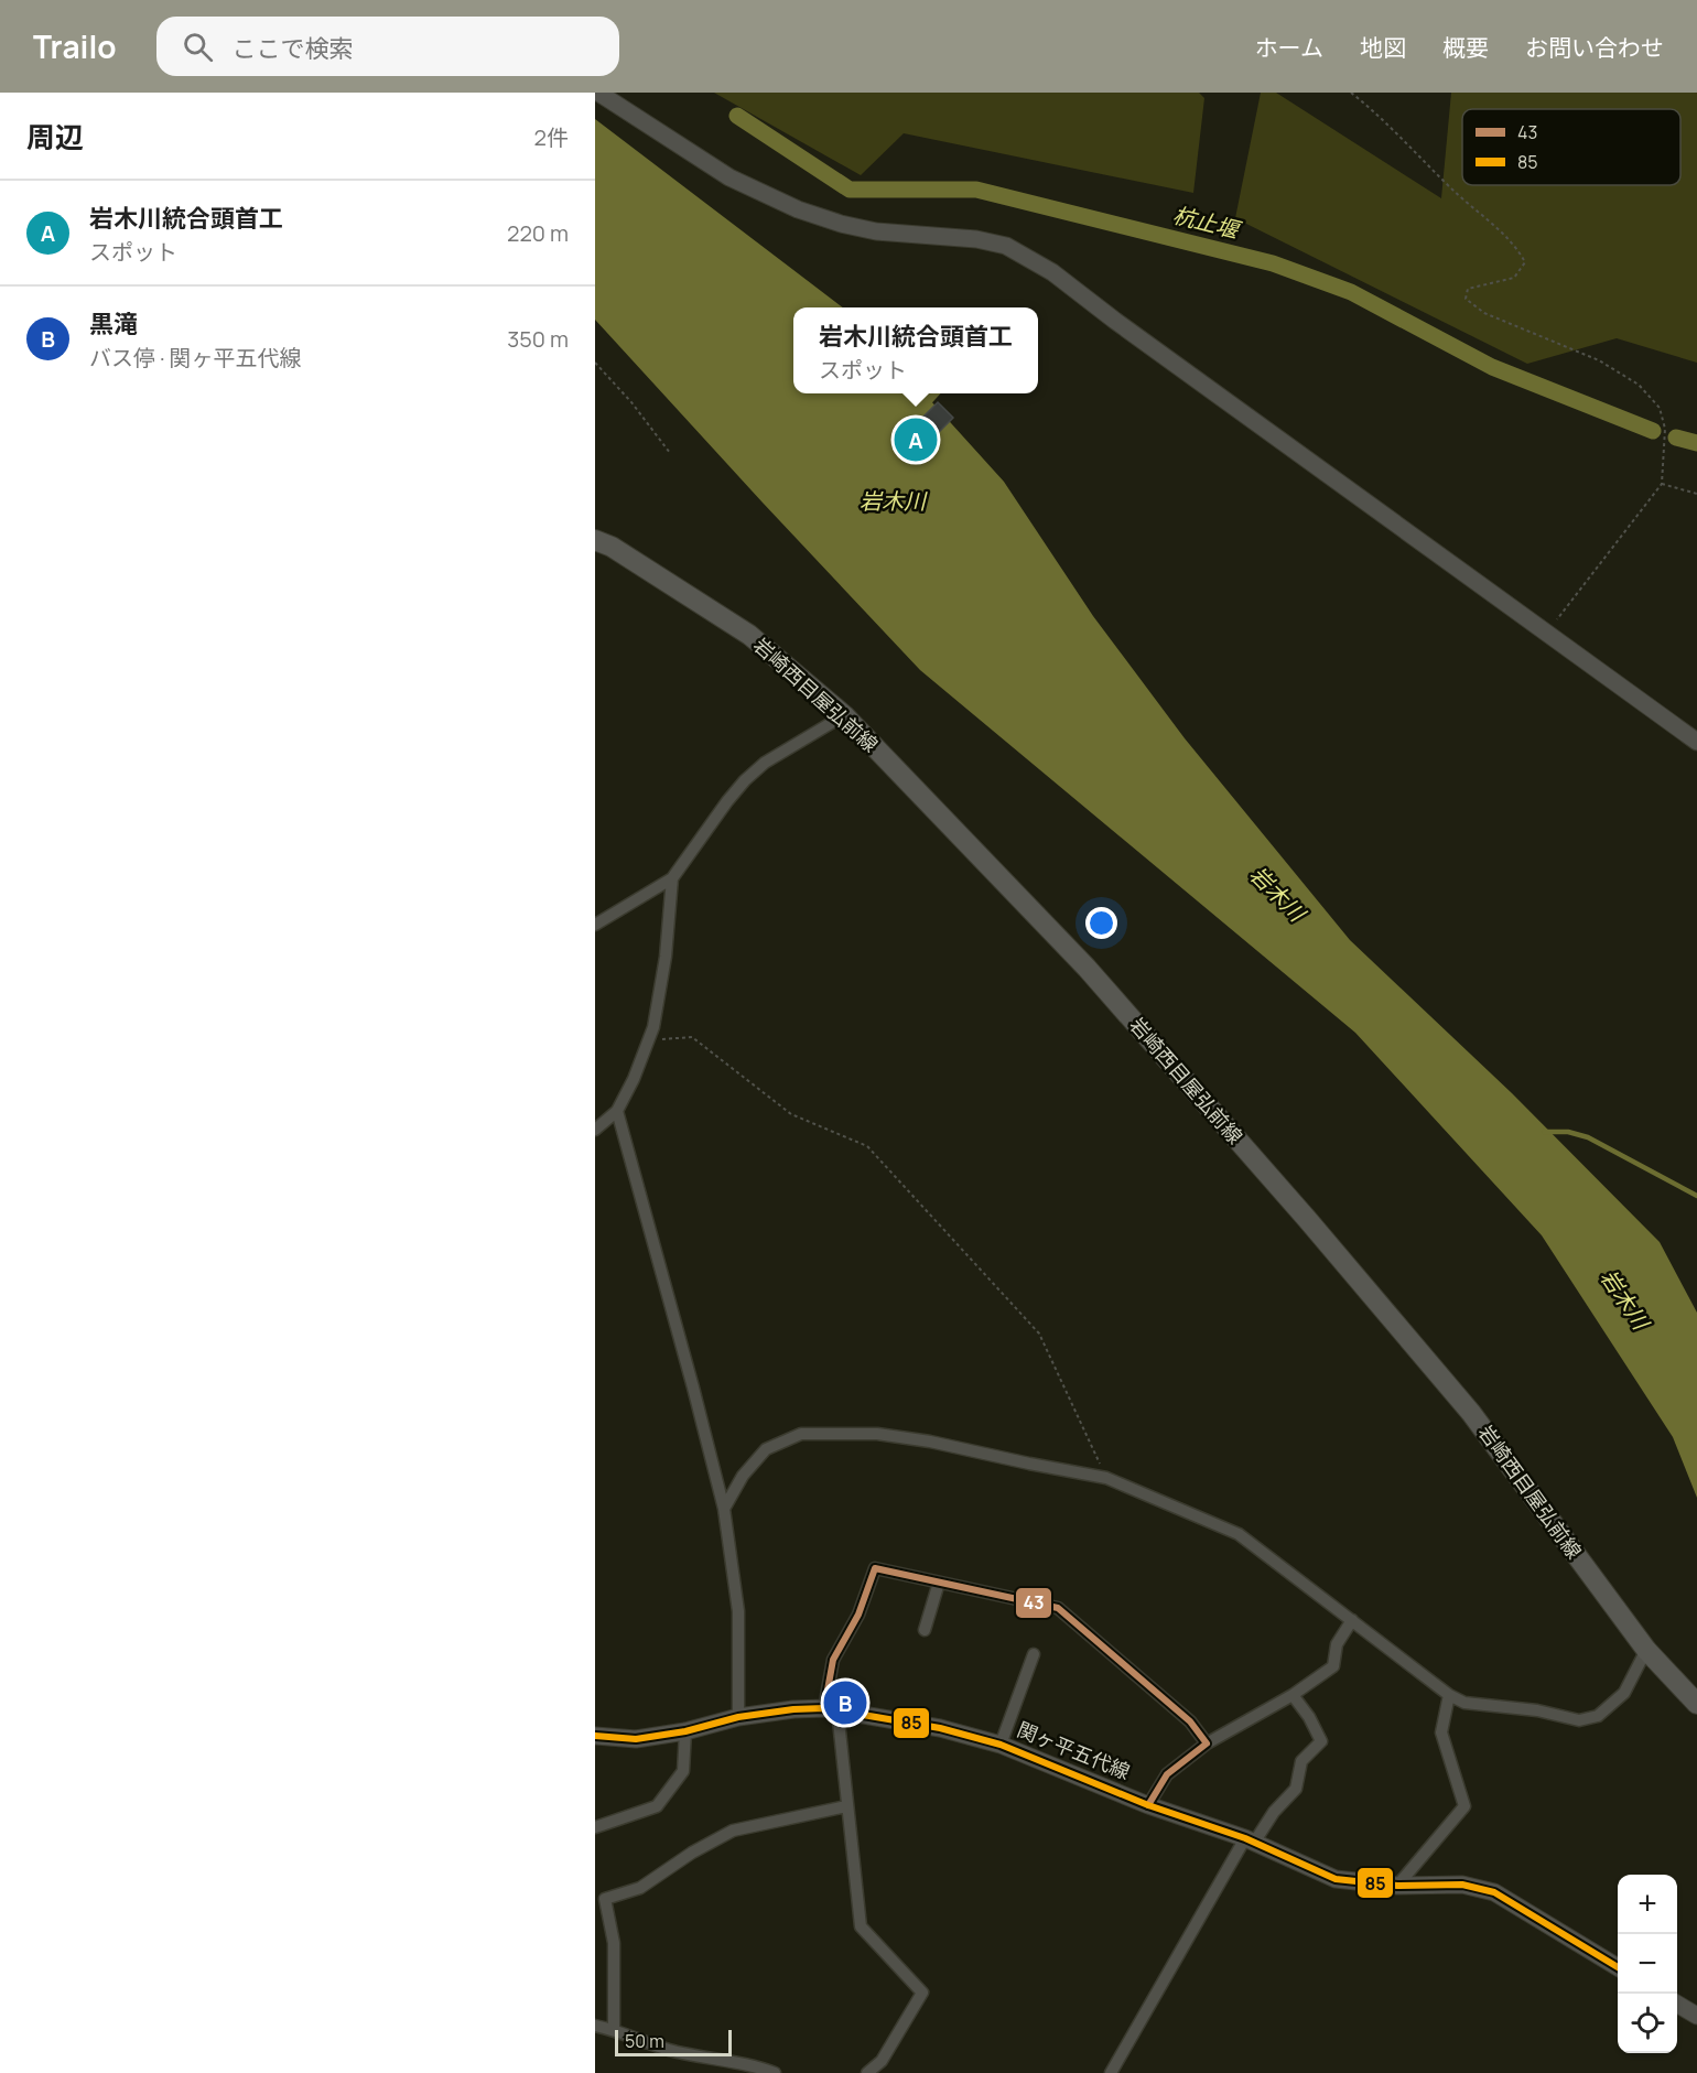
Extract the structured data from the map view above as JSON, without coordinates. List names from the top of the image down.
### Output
{
  "streets": {
    "main road": ["岩崎西目屋弘前線"],
    "street": ["関ヶ平五代線"]
  },
  "water": ["杭止堰", "岩木川"],
  "lines": ["transit line 43", "transit line 85"],
  "legend": ["43", "85"],
  "scale_bar": "50 m",
  "page": {
    "header": "Trailo",
    "search": "ここで検索",
    "nav": [
      "ホーム",
      "地図",
      "概要",
      "お問い合わせ"
    ],
    "heading": ["周辺", "2件"],
    "list": [
      {
        "mark": "A",
        "name": "岩木川統合頭首工",
        "note": "スポット",
        "value": "220 m"
      },
      {
        "mark": "B",
        "name": "黒滝",
        "note": "バス停 · 関ヶ平五代線",
        "value": "350 m"
      }
    ],
    "popup": ["岩木川統合頭首工", "スポット"],
    "pins": ["A", "B"],
    "map_buttons": ["+", "−"],
    "scale": "50 m"
  }
}
